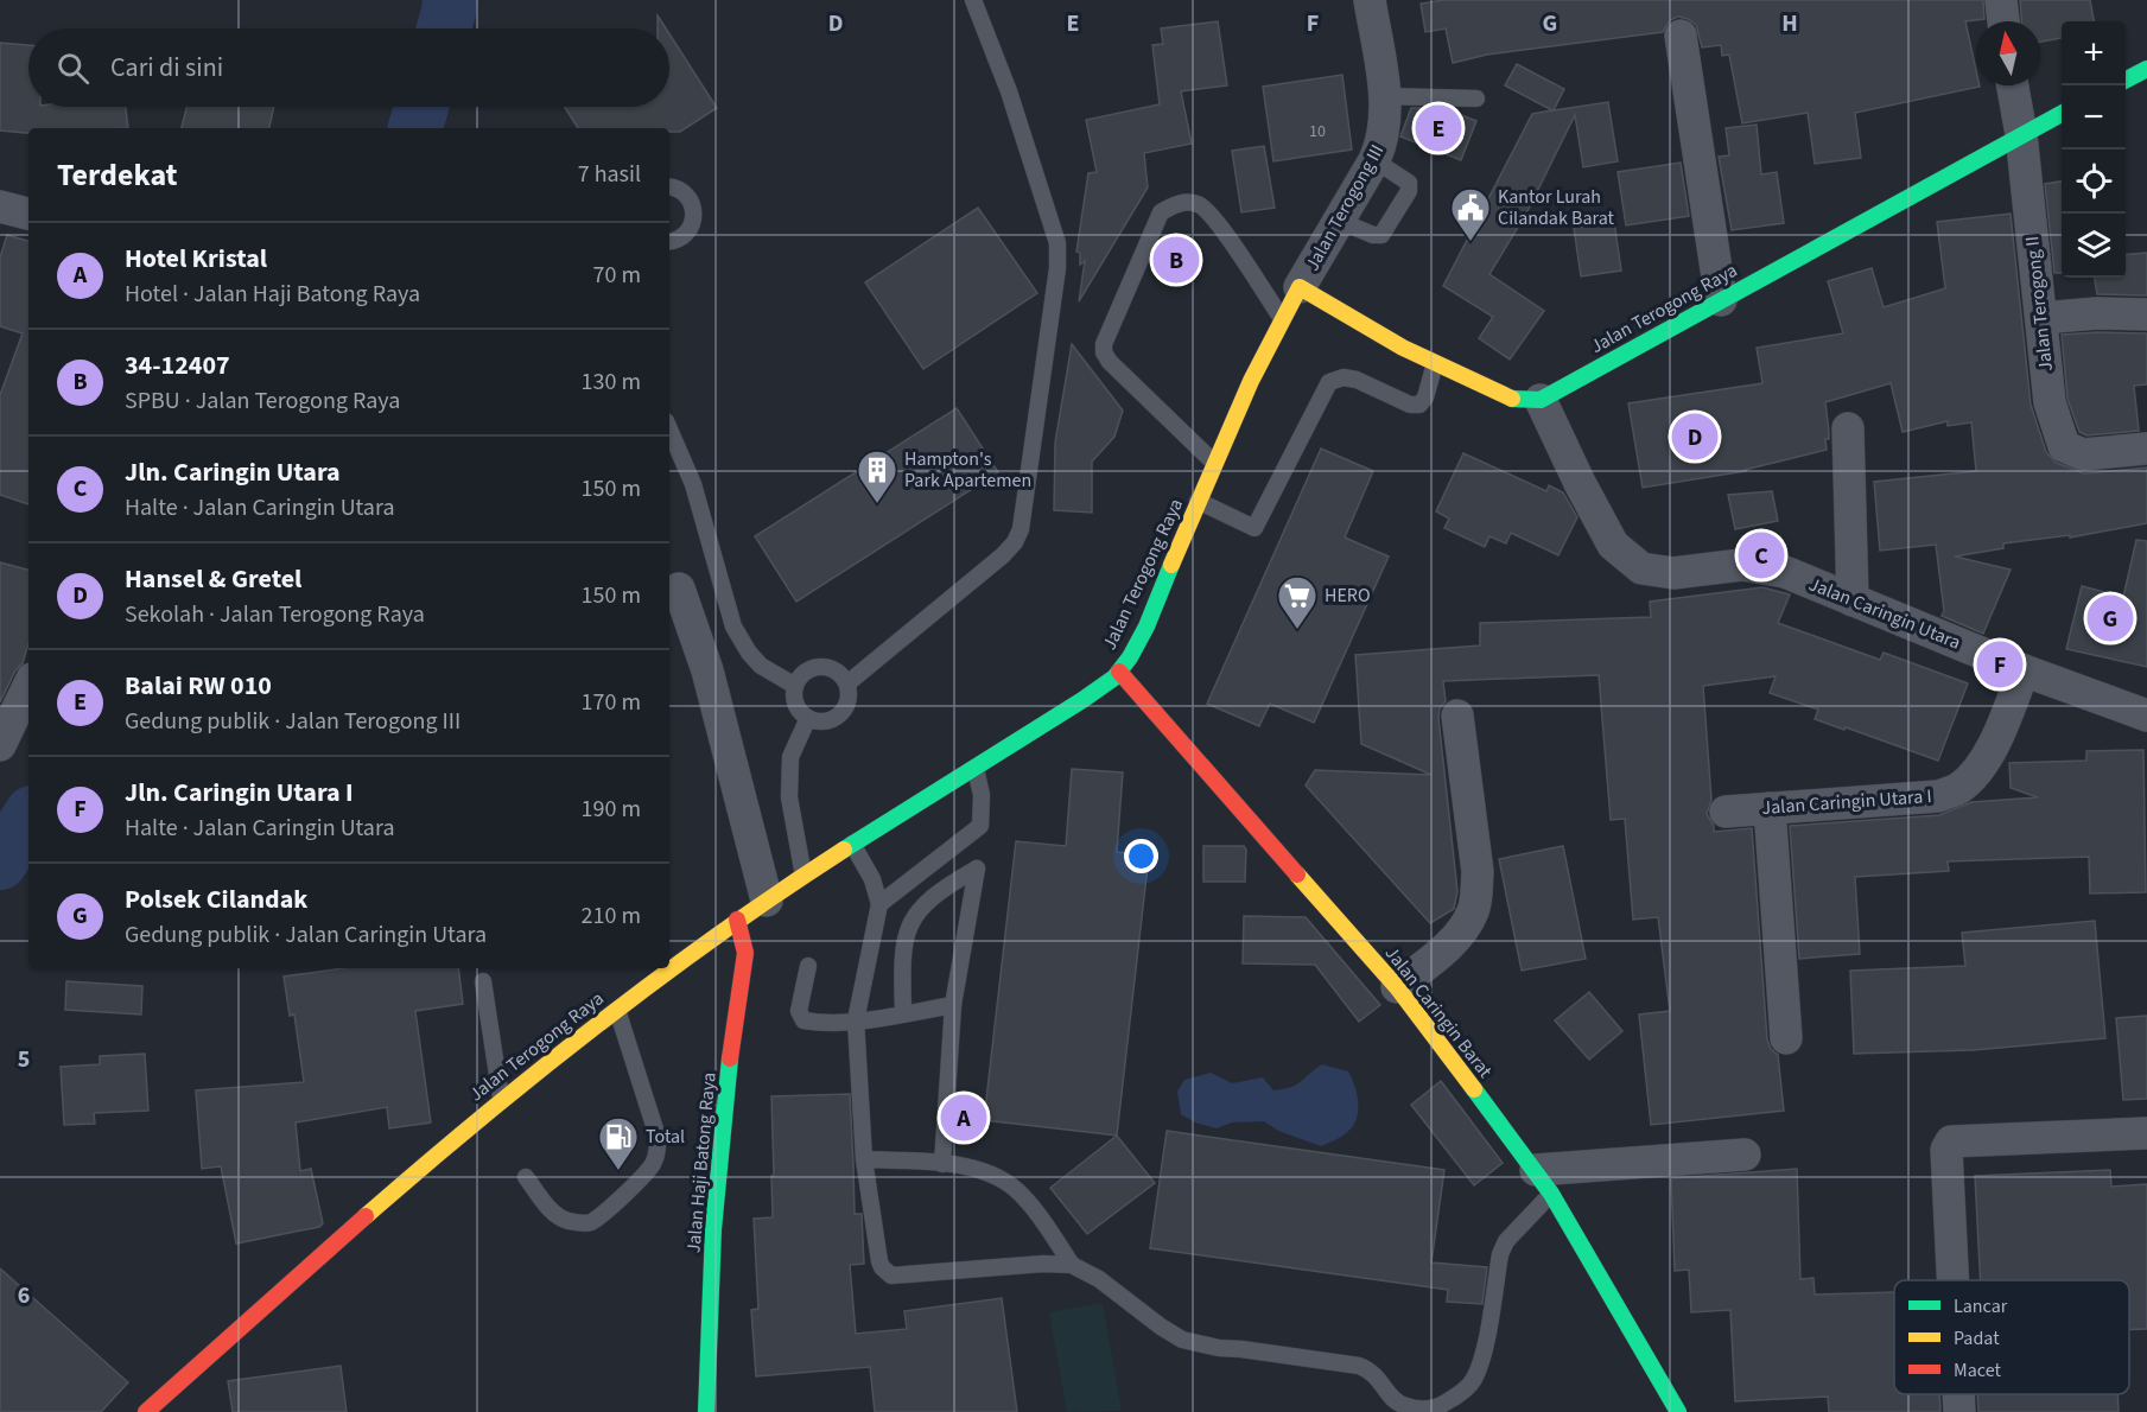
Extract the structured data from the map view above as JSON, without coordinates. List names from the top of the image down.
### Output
{
  "streets": {
    "street": [
      "Jalan Terogong III",
      "Jalan Terogong II",
      "Jalan Terogong Raya",
      "Jalan Caringin Utara",
      "Jalan Caringin Utara I",
      "Jalan Caringin Barat",
      "Jalan Haji Batong Raya"
    ]
  },
  "crossings": [
    ["Jalan Terogong III", "Jalan Terogong Raya"],
    ["Jalan Terogong II", "Jalan Terogong Raya"],
    ["Jalan Terogong Raya", "Jalan Caringin Utara"],
    ["Jalan Terogong Raya", "Jalan Caringin Barat"],
    ["Jalan Terogong Raya", "Jalan Haji Batong Raya"],
    ["Jalan Caringin Utara", "Jalan Caringin Utara I"]
  ],
  "places": {
    "public building": ["Kantor Lurah Cilandak Barat"],
    "building": ["Hampton's Park Apartemen"],
    "supermarket": ["HERO"],
    "fuel station": ["Total"]
  },
  "house_numbers": ["10"],
  "legend": ["Lancar", "Padat", "Macet"],
  "north": "top",
  "page": {
    "map_buttons": ["+", "−"],
    "search": "Cari di sini",
    "pins": [
      "E",
      "B",
      "D",
      "C",
      "G",
      "F",
      "A"
    ],
    "heading": ["Terdekat", "7 hasil"],
    "list": [
      {
        "mark": "A",
        "name": "Hotel Kristal",
        "note": "Hotel · Jalan Haji Batong Raya",
        "value": "70 m"
      },
      {
        "mark": "B",
        "name": "34-12407",
        "note": "SPBU · Jalan Terogong Raya",
        "value": "130 m"
      },
      {
        "mark": "C",
        "name": "Jln. Caringin Utara",
        "note": "Halte · Jalan Caringin Utara",
        "value": "150 m"
      },
      {
        "mark": "D",
        "name": "Hansel & Gretel",
        "note": "Sekolah · Jalan Terogong Raya",
        "value": "150 m"
      },
      {
        "mark": "E",
        "name": "Balai RW 010",
        "note": "Gedung publik · Jalan Terogong III",
        "value": "170 m"
      },
      {
        "mark": "F",
        "name": "Jln. Caringin Utara I",
        "note": "Halte · Jalan Caringin Utara",
        "value": "190 m"
      },
      {
        "mark": "G",
        "name": "Polsek Cilandak",
        "note": "Gedung publik · Jalan Caringin Utara",
        "value": "210 m"
      }
    ]
  },
  "grid": {
    "columns": [
      "D",
      "E",
      "F",
      "G",
      "H"
    ],
    "rows": ["5", "6"]
  }
}
